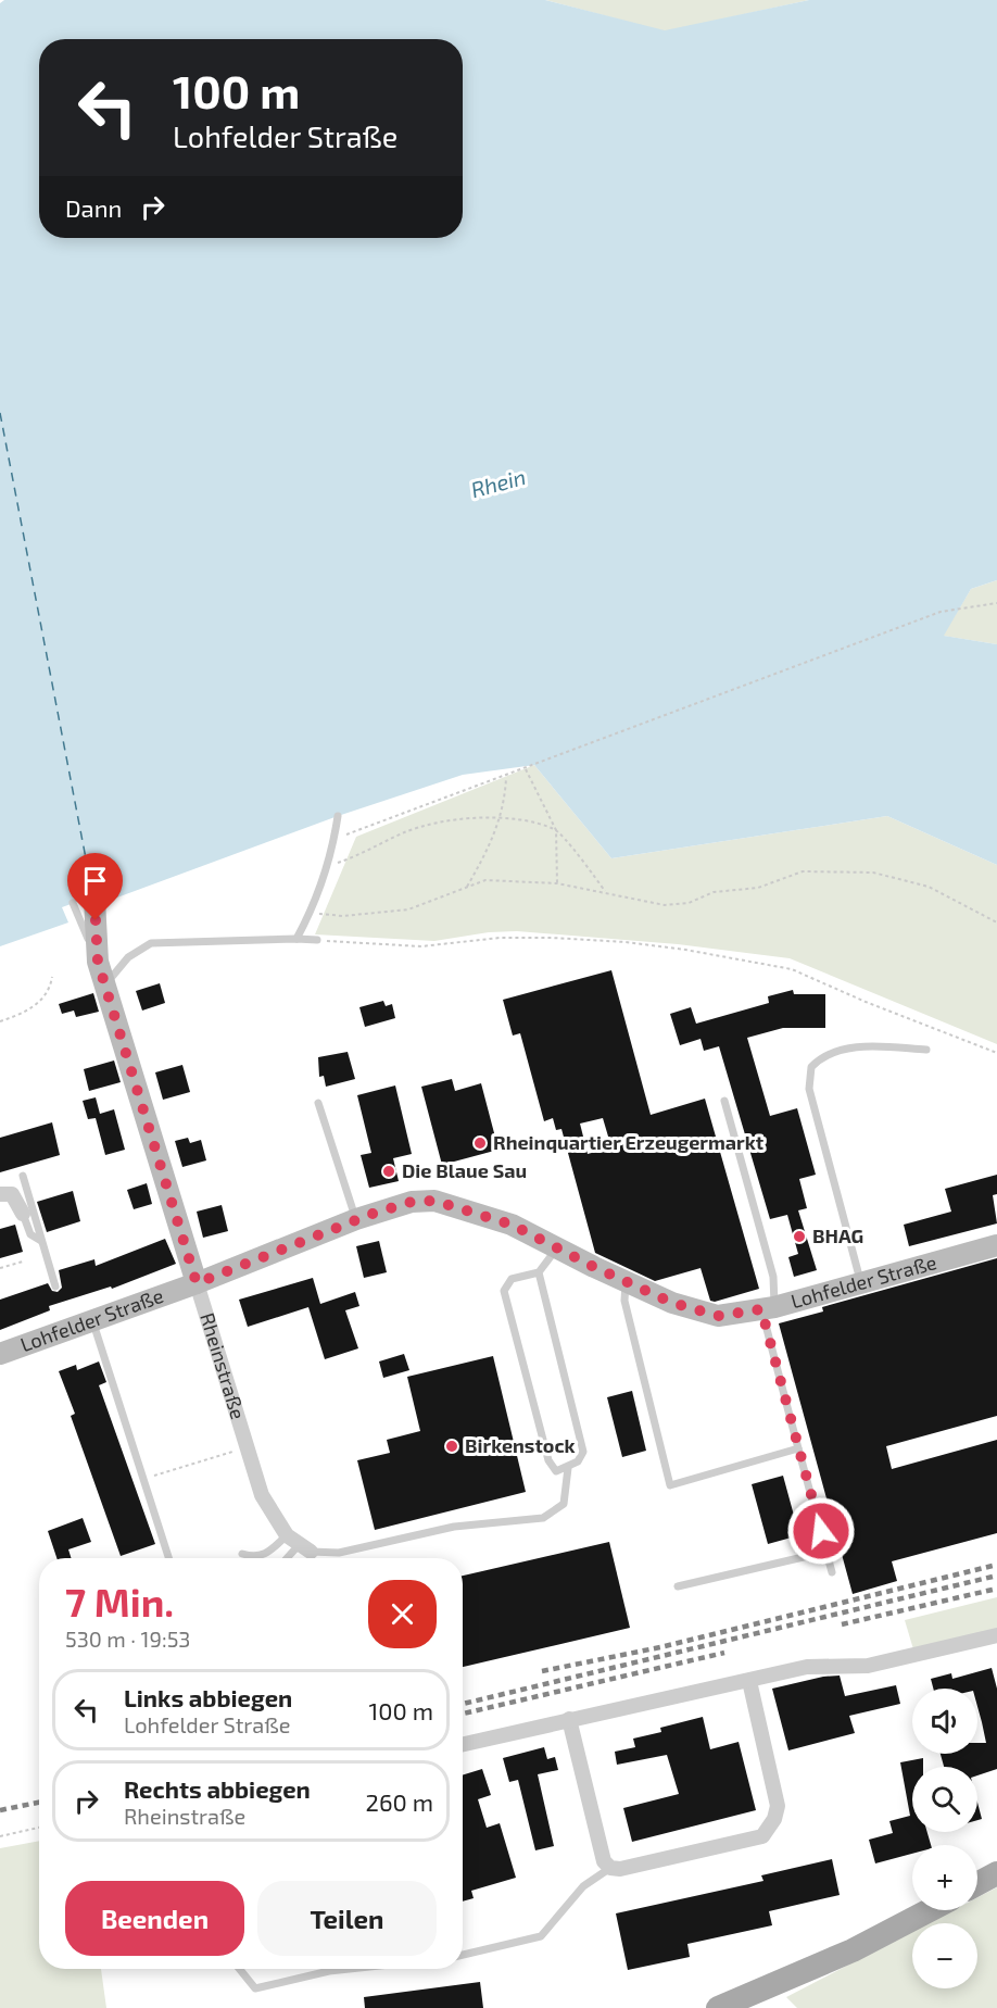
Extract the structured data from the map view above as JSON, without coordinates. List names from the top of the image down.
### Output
{
  "streets": {
    "street": ["Lohfelder Straße", "Rheinstraße"]
  },
  "crossings": [
    ["Lohfelder Straße", "Rheinstraße"]
  ],
  "water": ["Rhein"],
  "places": [
    "Rheinquartier Erzeugermarkt",
    "Die Blaue Sau",
    "BHAG",
    "Birkenstock"
  ],
  "page": {
    "turn": ["100 m", "Lohfelder Straße"],
    "then": "Dann",
    "heading": ["7 Min.", "530 m · 19:53"],
    "list": [
      {
        "name": "Links abbiegen",
        "note": "Lohfelder Straße",
        "value": "100 m"
      },
      {
        "name": "Rechts abbiegen",
        "note": "Rheinstraße",
        "value": "260 m"
      }
    ],
    "map_buttons": ["+", "−"],
    "buttons": ["Beenden", "Teilen"]
  }
}
